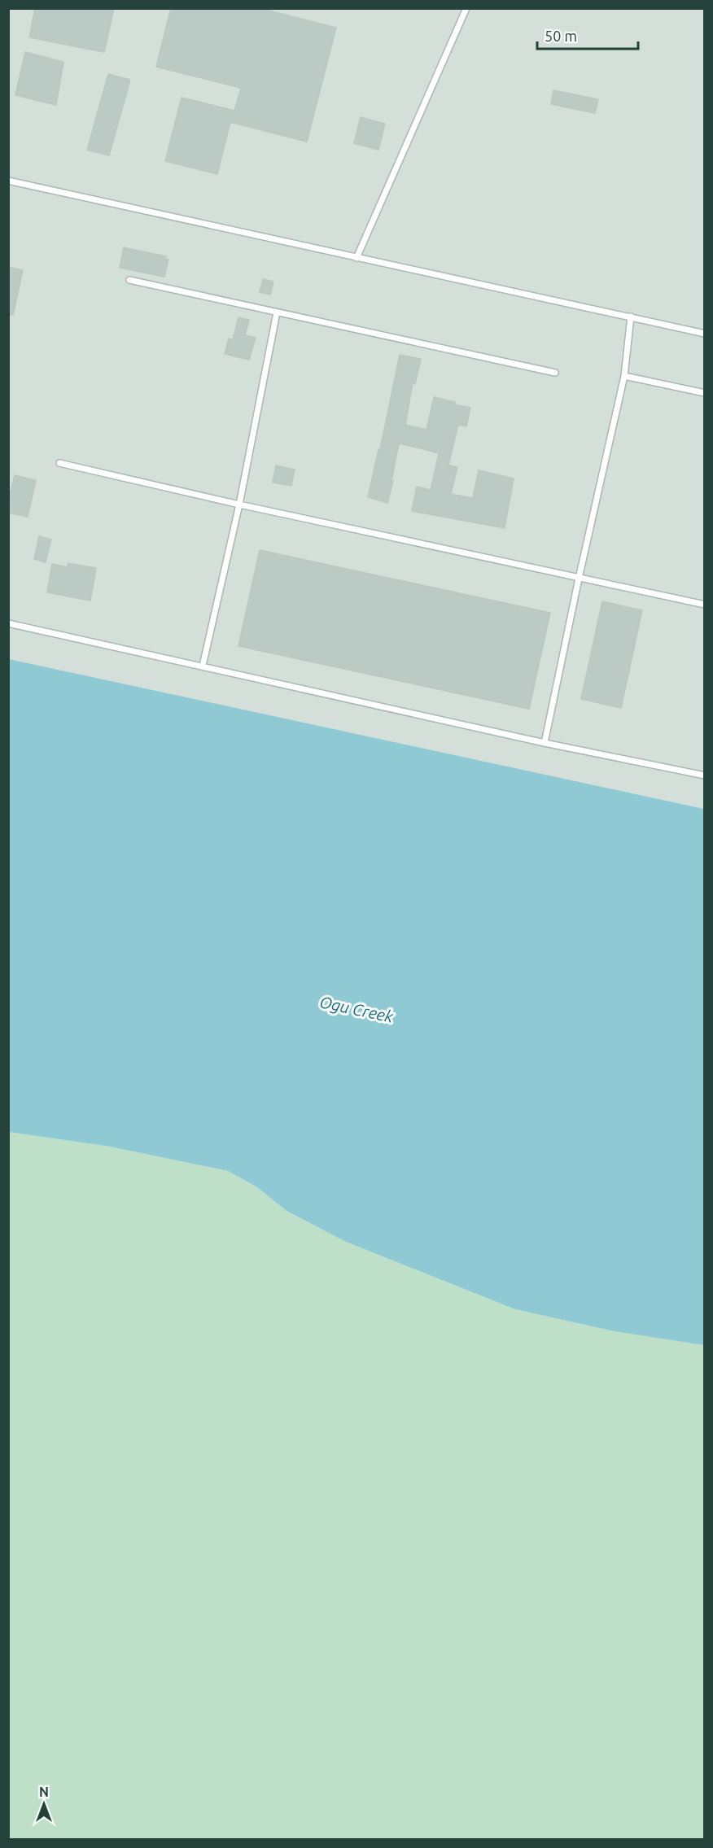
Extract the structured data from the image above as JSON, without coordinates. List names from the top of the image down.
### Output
{
  "water": ["Ogu Creek"],
  "scale_bar": "50 m",
  "north": "top"
}
